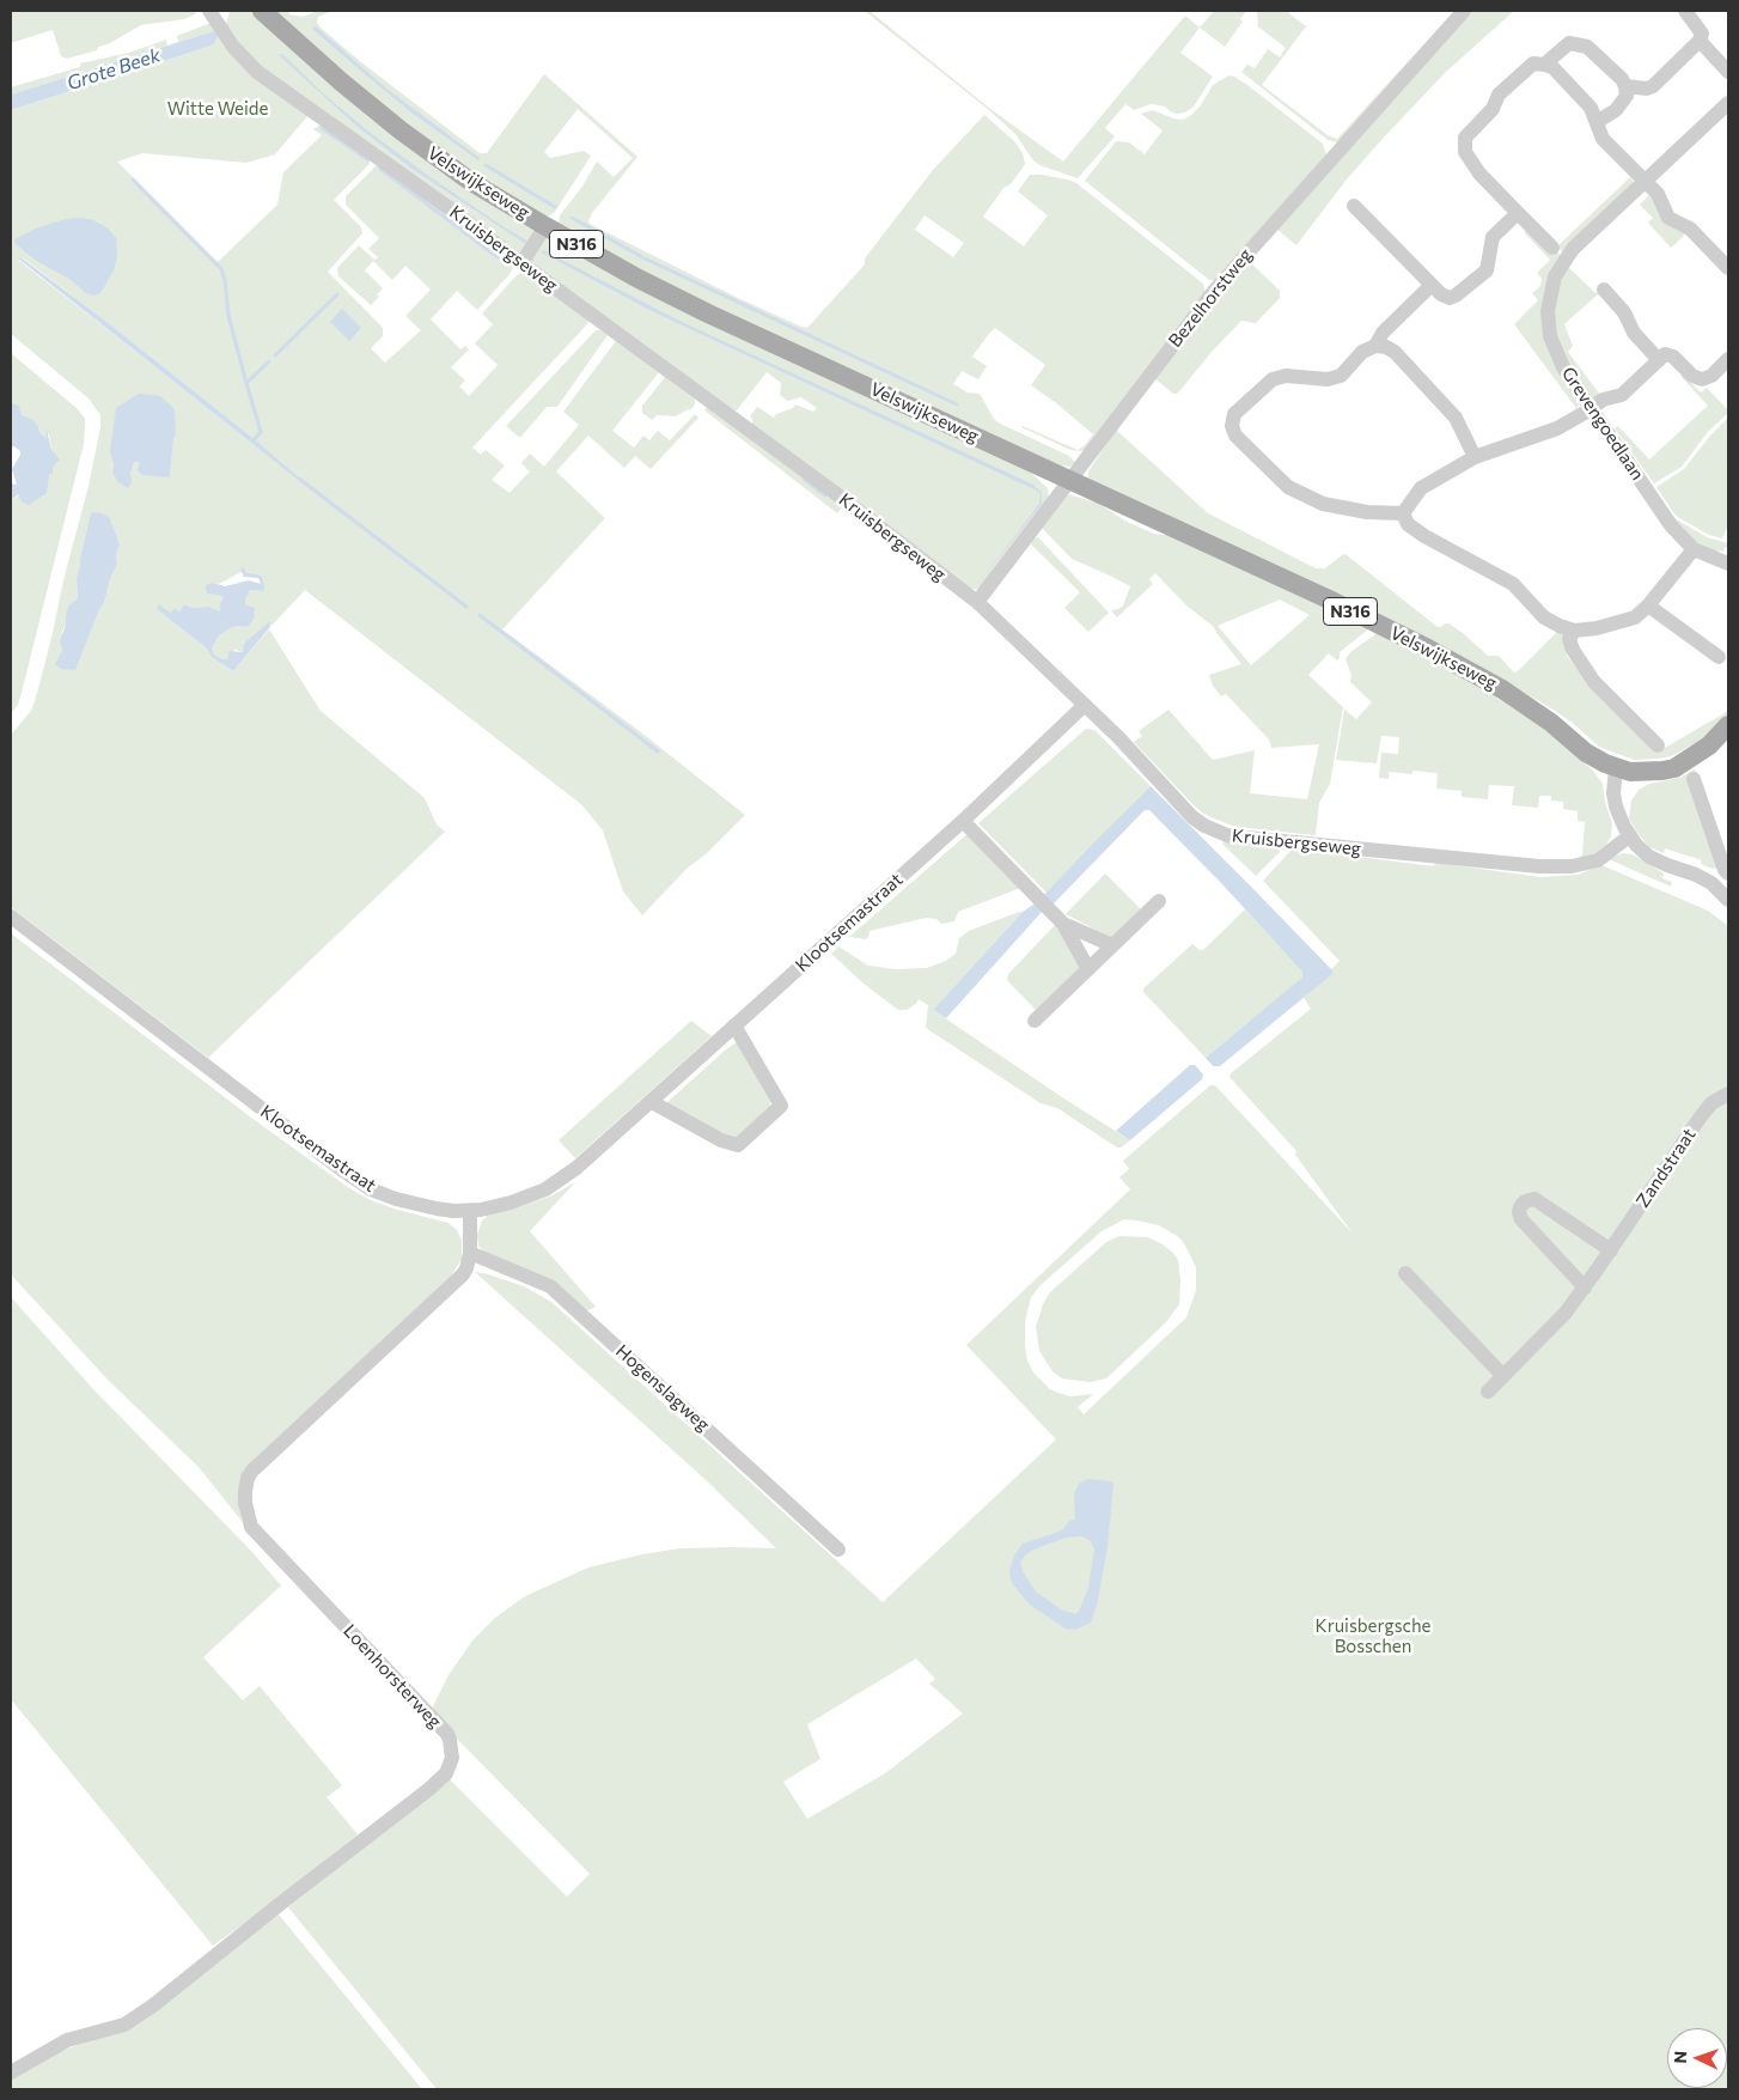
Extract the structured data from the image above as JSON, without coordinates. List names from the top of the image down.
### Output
{
  "streets": {
    "main road": ["Velswijkseweg", "N316"],
    "street": [
      "Kruisbergseweg",
      "Bezelhorstweg",
      "Grevengoedlaan",
      "Klootsemastraat",
      "Zandstraat",
      "Hogenslagweg",
      "Loenhorsterweg"
    ]
  },
  "crossings": [
    ["Velswijkseweg", "N316"],
    ["Velswijkseweg", "Bezelhorstweg"],
    ["Kruisbergseweg", "Bezelhorstweg"],
    ["Kruisbergseweg", "Klootsemastraat"],
    ["Klootsemastraat", "Loenhorsterweg"],
    ["Hogenslagweg", "Loenhorsterweg"]
  ],
  "water": ["Grote Beek"],
  "parks": ["Witte Weide", "Kruisbergsche Bosschen"],
  "north": "left"
}
